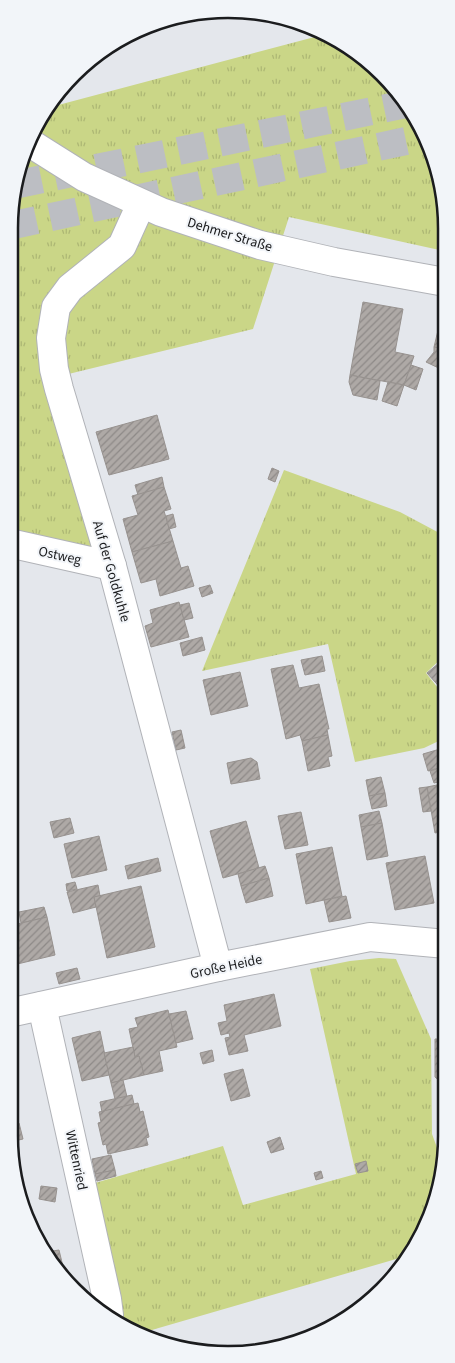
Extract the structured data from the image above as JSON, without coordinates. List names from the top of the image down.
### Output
{
  "streets": {
    "street": [
      "Dehmer Straße",
      "Ostweg",
      "Auf der Goldkuhle",
      "Große Heide",
      "Wittenried"
    ]
  },
  "crossings": [
    ["Dehmer Straße", "Auf der Goldkuhle"],
    ["Ostweg", "Auf der Goldkuhle"],
    ["Auf der Goldkuhle", "Große Heide"],
    ["Große Heide", "Wittenried"]
  ]
}
